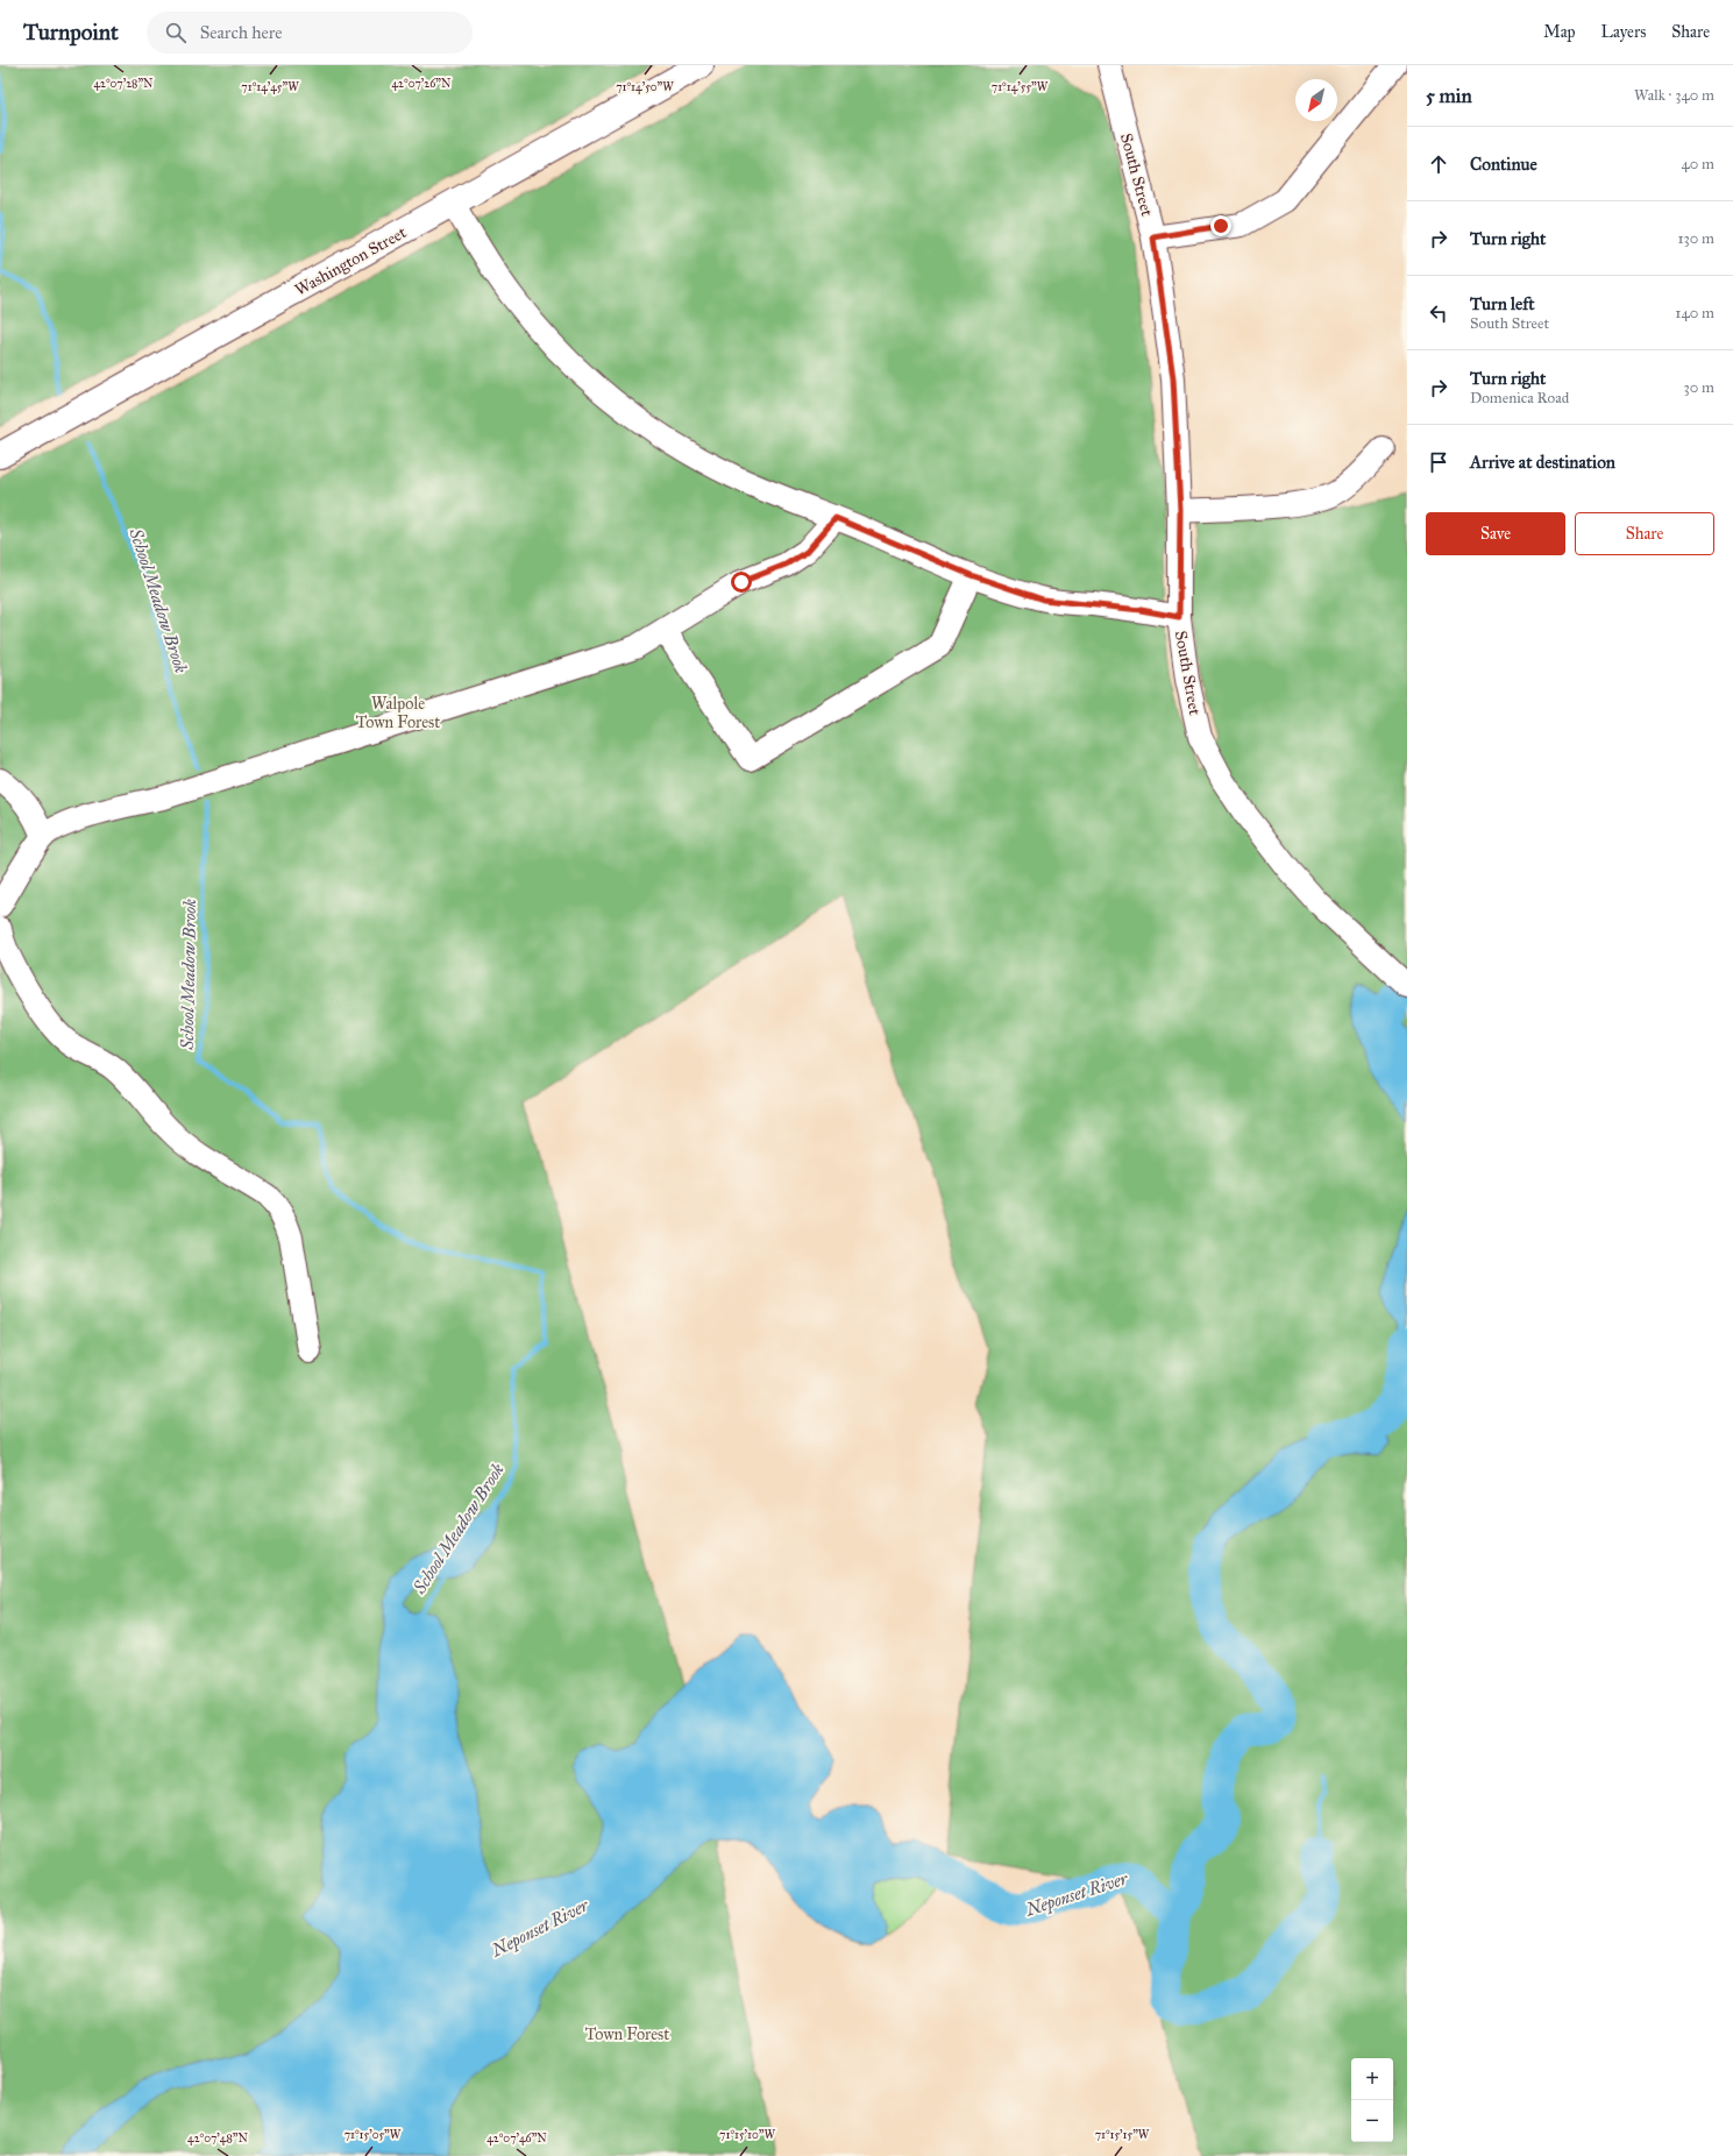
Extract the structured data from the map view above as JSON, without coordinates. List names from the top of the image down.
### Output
{
  "streets": {
    "main road": ["Washington Street"],
    "street": ["South Street"]
  },
  "water": ["School Meadow Brook", "Neponset River"],
  "parks": ["Walpole Town Forest", "Town Forest"],
  "north": "bottom left",
  "page": {
    "header": "Turnpoint",
    "search": "Search here",
    "nav": ["Map", "Layers", "Share"],
    "heading": ["5 min", "Walk · 340 m"],
    "list": [
      ["Continue", "40 m"],
      ["Turn right", "130 m"],
      ["Turn left", "South Street", "140 m"],
      ["Turn right", "Domenica Road", "30 m"],
      "Arrive at destination"
    ],
    "buttons": ["Save", "Share"],
    "map_buttons": ["+", "−"]
  },
  "coordinates": [
    "42°07'28\"N",
    "42°07'26\"N",
    "71°14'45\"W",
    "71°14'50\"W",
    "71°14'55\"W",
    "71°15'05\"W",
    "71°15'10\"W",
    "71°15'15\"W",
    "42°07'48\"N",
    "42°07'46\"N"
  ]
}
